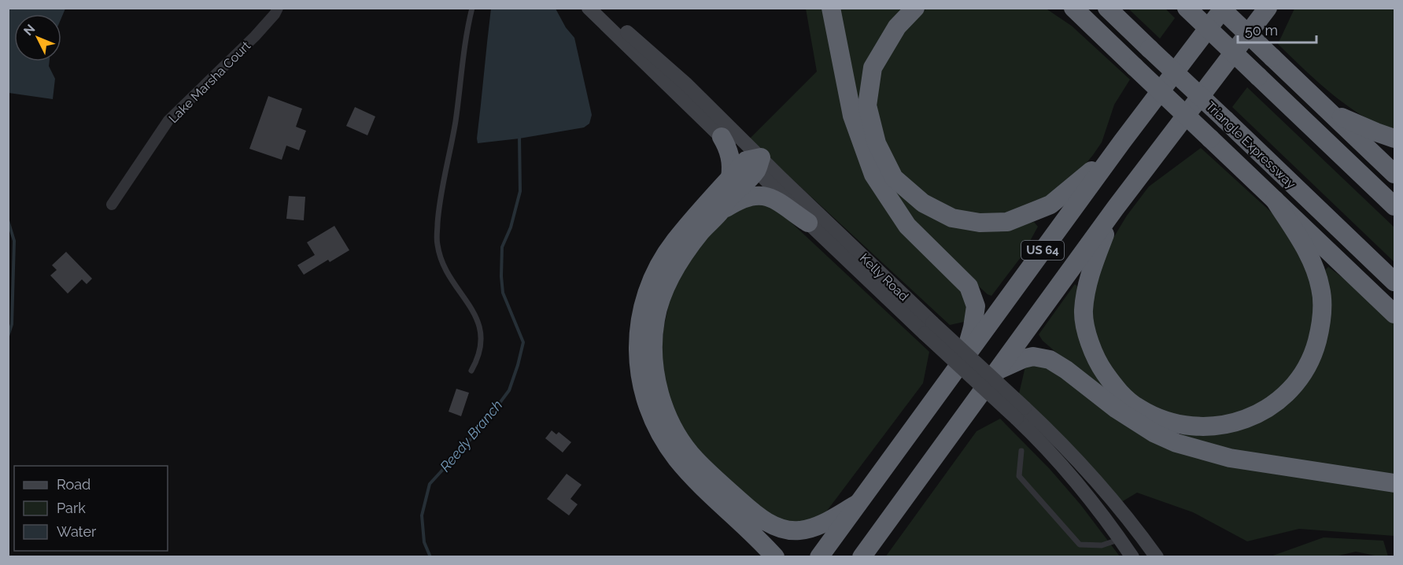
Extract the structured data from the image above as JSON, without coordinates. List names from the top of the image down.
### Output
{
  "streets": {
    "highway": ["Triangle Expressway", "US 64"],
    "main road": ["Kelly Road"],
    "street": ["Lake Marsha Court"]
  },
  "water": ["Reedy Branch"],
  "legend": ["Road", "Park", "Water"],
  "scale_bar": "50 m",
  "north": "top left"
}
